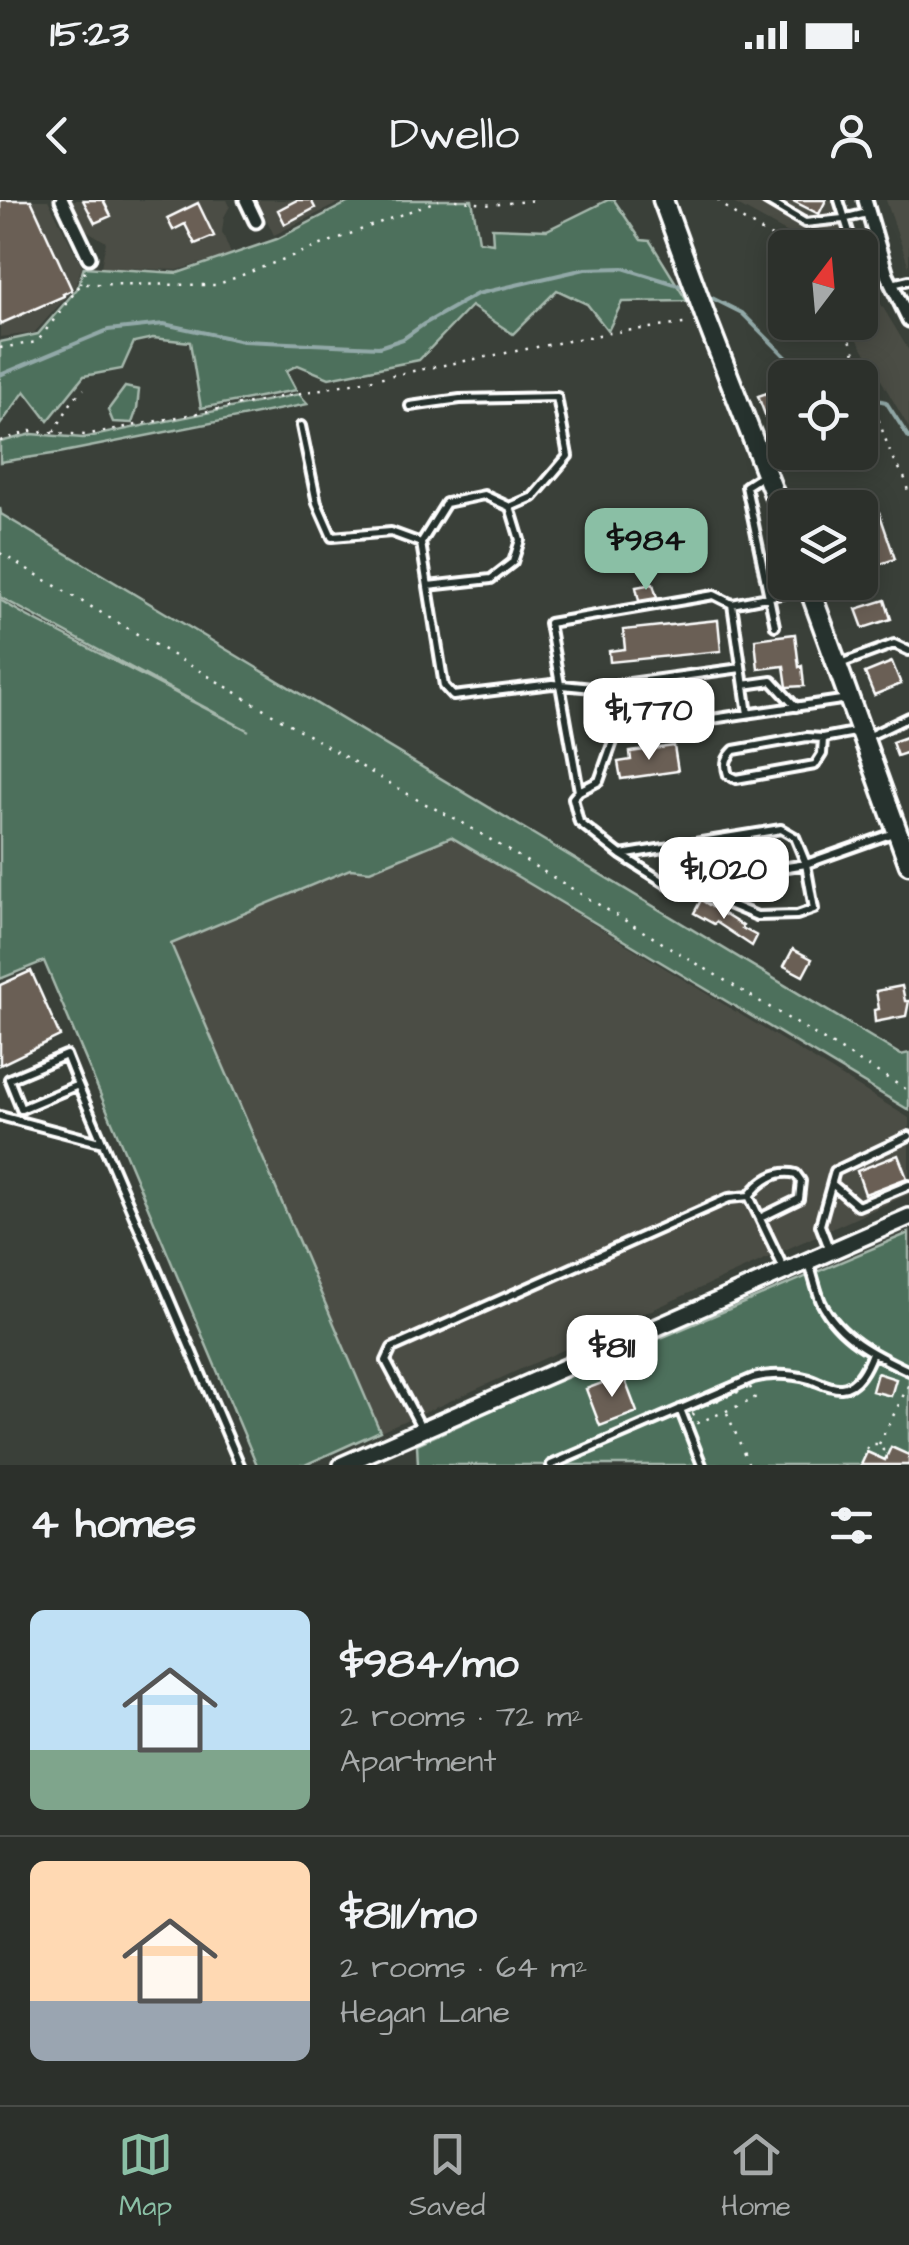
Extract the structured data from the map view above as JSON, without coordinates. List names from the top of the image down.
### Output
{
  "north": "top",
  "page": {
    "status": "15:23",
    "header": "Dwello",
    "price": [
      "$984",
      "$1,770",
      "$1,020",
      "$811"
    ],
    "heading": "4 homes",
    "list": [
      {
        "name": "$984/mo",
        "note": "2 rooms · 72 m² · Apartment"
      },
      {
        "name": "$811/mo",
        "note": "2 rooms · 64 m² · Hegan Lane"
      }
    ],
    "tabs": ["Map", "Saved", "Home"]
  }
}
